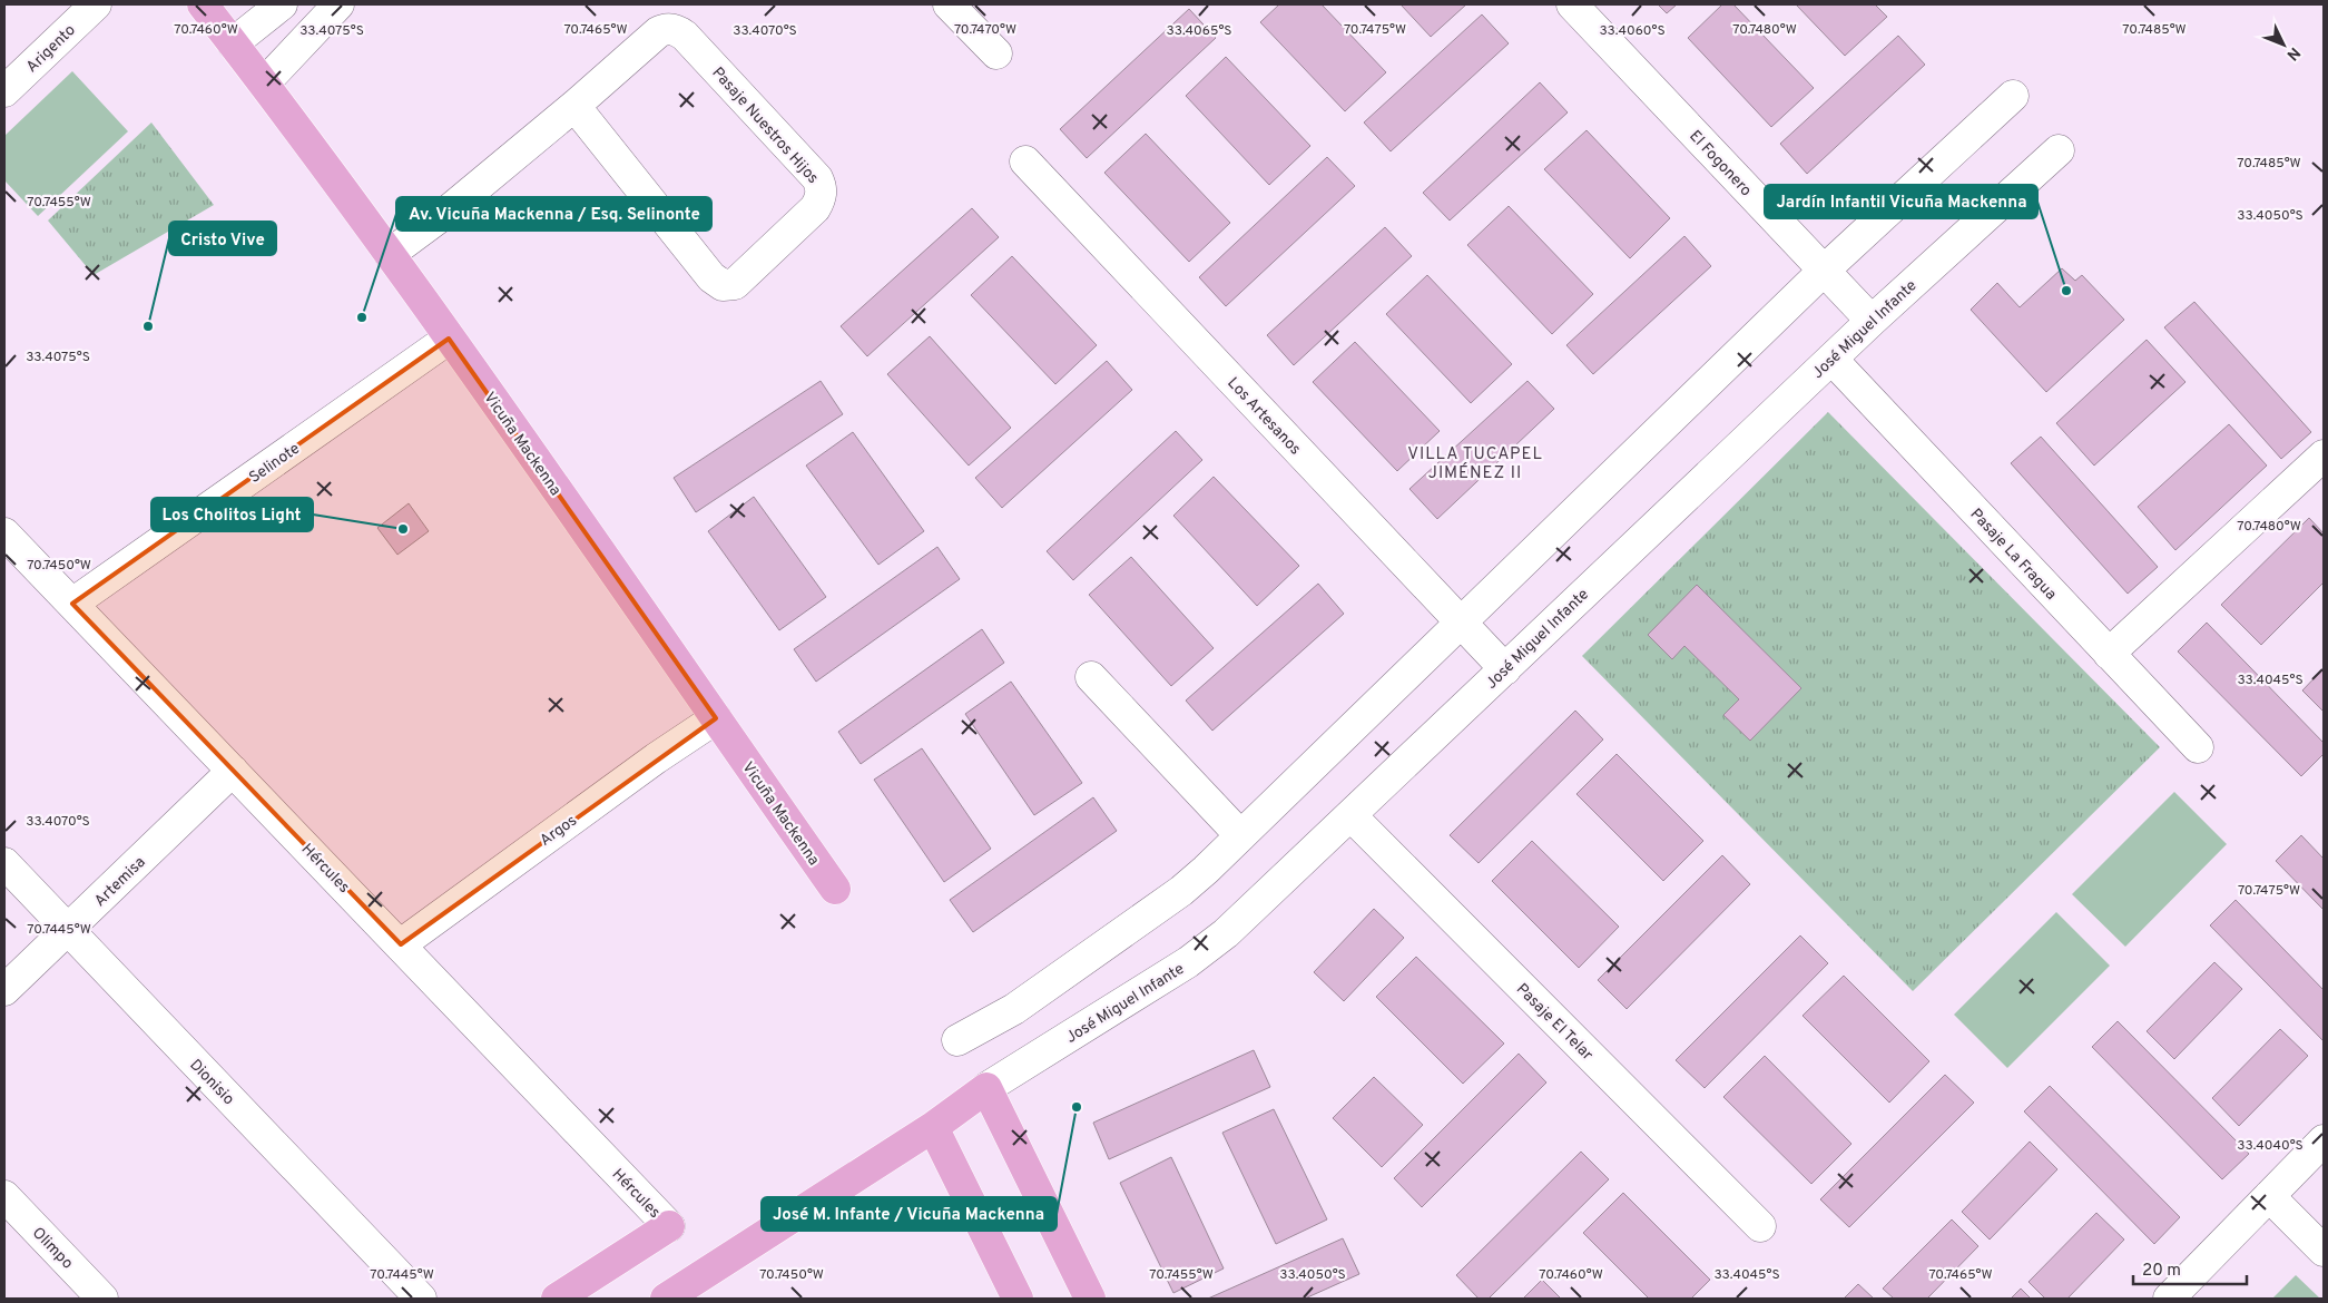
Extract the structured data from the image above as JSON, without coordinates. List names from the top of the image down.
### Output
{
  "streets": {
    "main road": ["Vicuña Mackenna"],
    "street": [
      "Arigento",
      "Pasaje Nuestros Hijos",
      "El Fogonero",
      "José Miguel Infante",
      "Los Artesanos",
      "Selinote",
      "Pasaje La Fragua",
      "Argos",
      "Hércules",
      "Artemisa",
      "Pasaje El Telar",
      "Dionisio",
      "Olimpo"
    ]
  },
  "crossings": [
    ["Pasaje Nuestros Hijos", "Vicuña Mackenna"],
    ["El Fogonero", "José Miguel Infante"],
    ["José Miguel Infante", "Los Artesanos"],
    ["José Miguel Infante", "Pasaje La Fragua"],
    ["José Miguel Infante", "Pasaje El Telar"],
    ["Vicuña Mackenna", "Selinote"],
    ["Vicuña Mackenna", "Argos"],
    ["Selinote", "Hércules"],
    ["Argos", "Hércules"],
    ["Hércules", "Artemisa"],
    ["Artemisa", "Dionisio"]
  ],
  "districts": ["VILLA TUCAPEL JIMÉNEZ II"],
  "places": [
    "Jardín Infantil Vicuña Mackenna",
    "Av. Vicuña Mackenna / Esq. Selinonte",
    "Cristo Vive",
    "Los Cholitos Light",
    "José M. Infante / Vicuña Mackenna"
  ],
  "scale_bar": "20 m",
  "north": "bottom right",
  "coordinates": [
    "70.7485°W",
    "70.7470°W",
    "70.7480°W",
    "70.7460°W",
    "70.7465°W",
    "70.7475°W",
    "33.4075°S",
    "33.4070°S",
    "33.4065°S",
    "33.4060°S",
    "70.7455°W",
    "33.4050°S",
    "70.7450°W",
    "33.4045°S",
    "70.7445°W",
    "33.4040°S"
  ]
}
